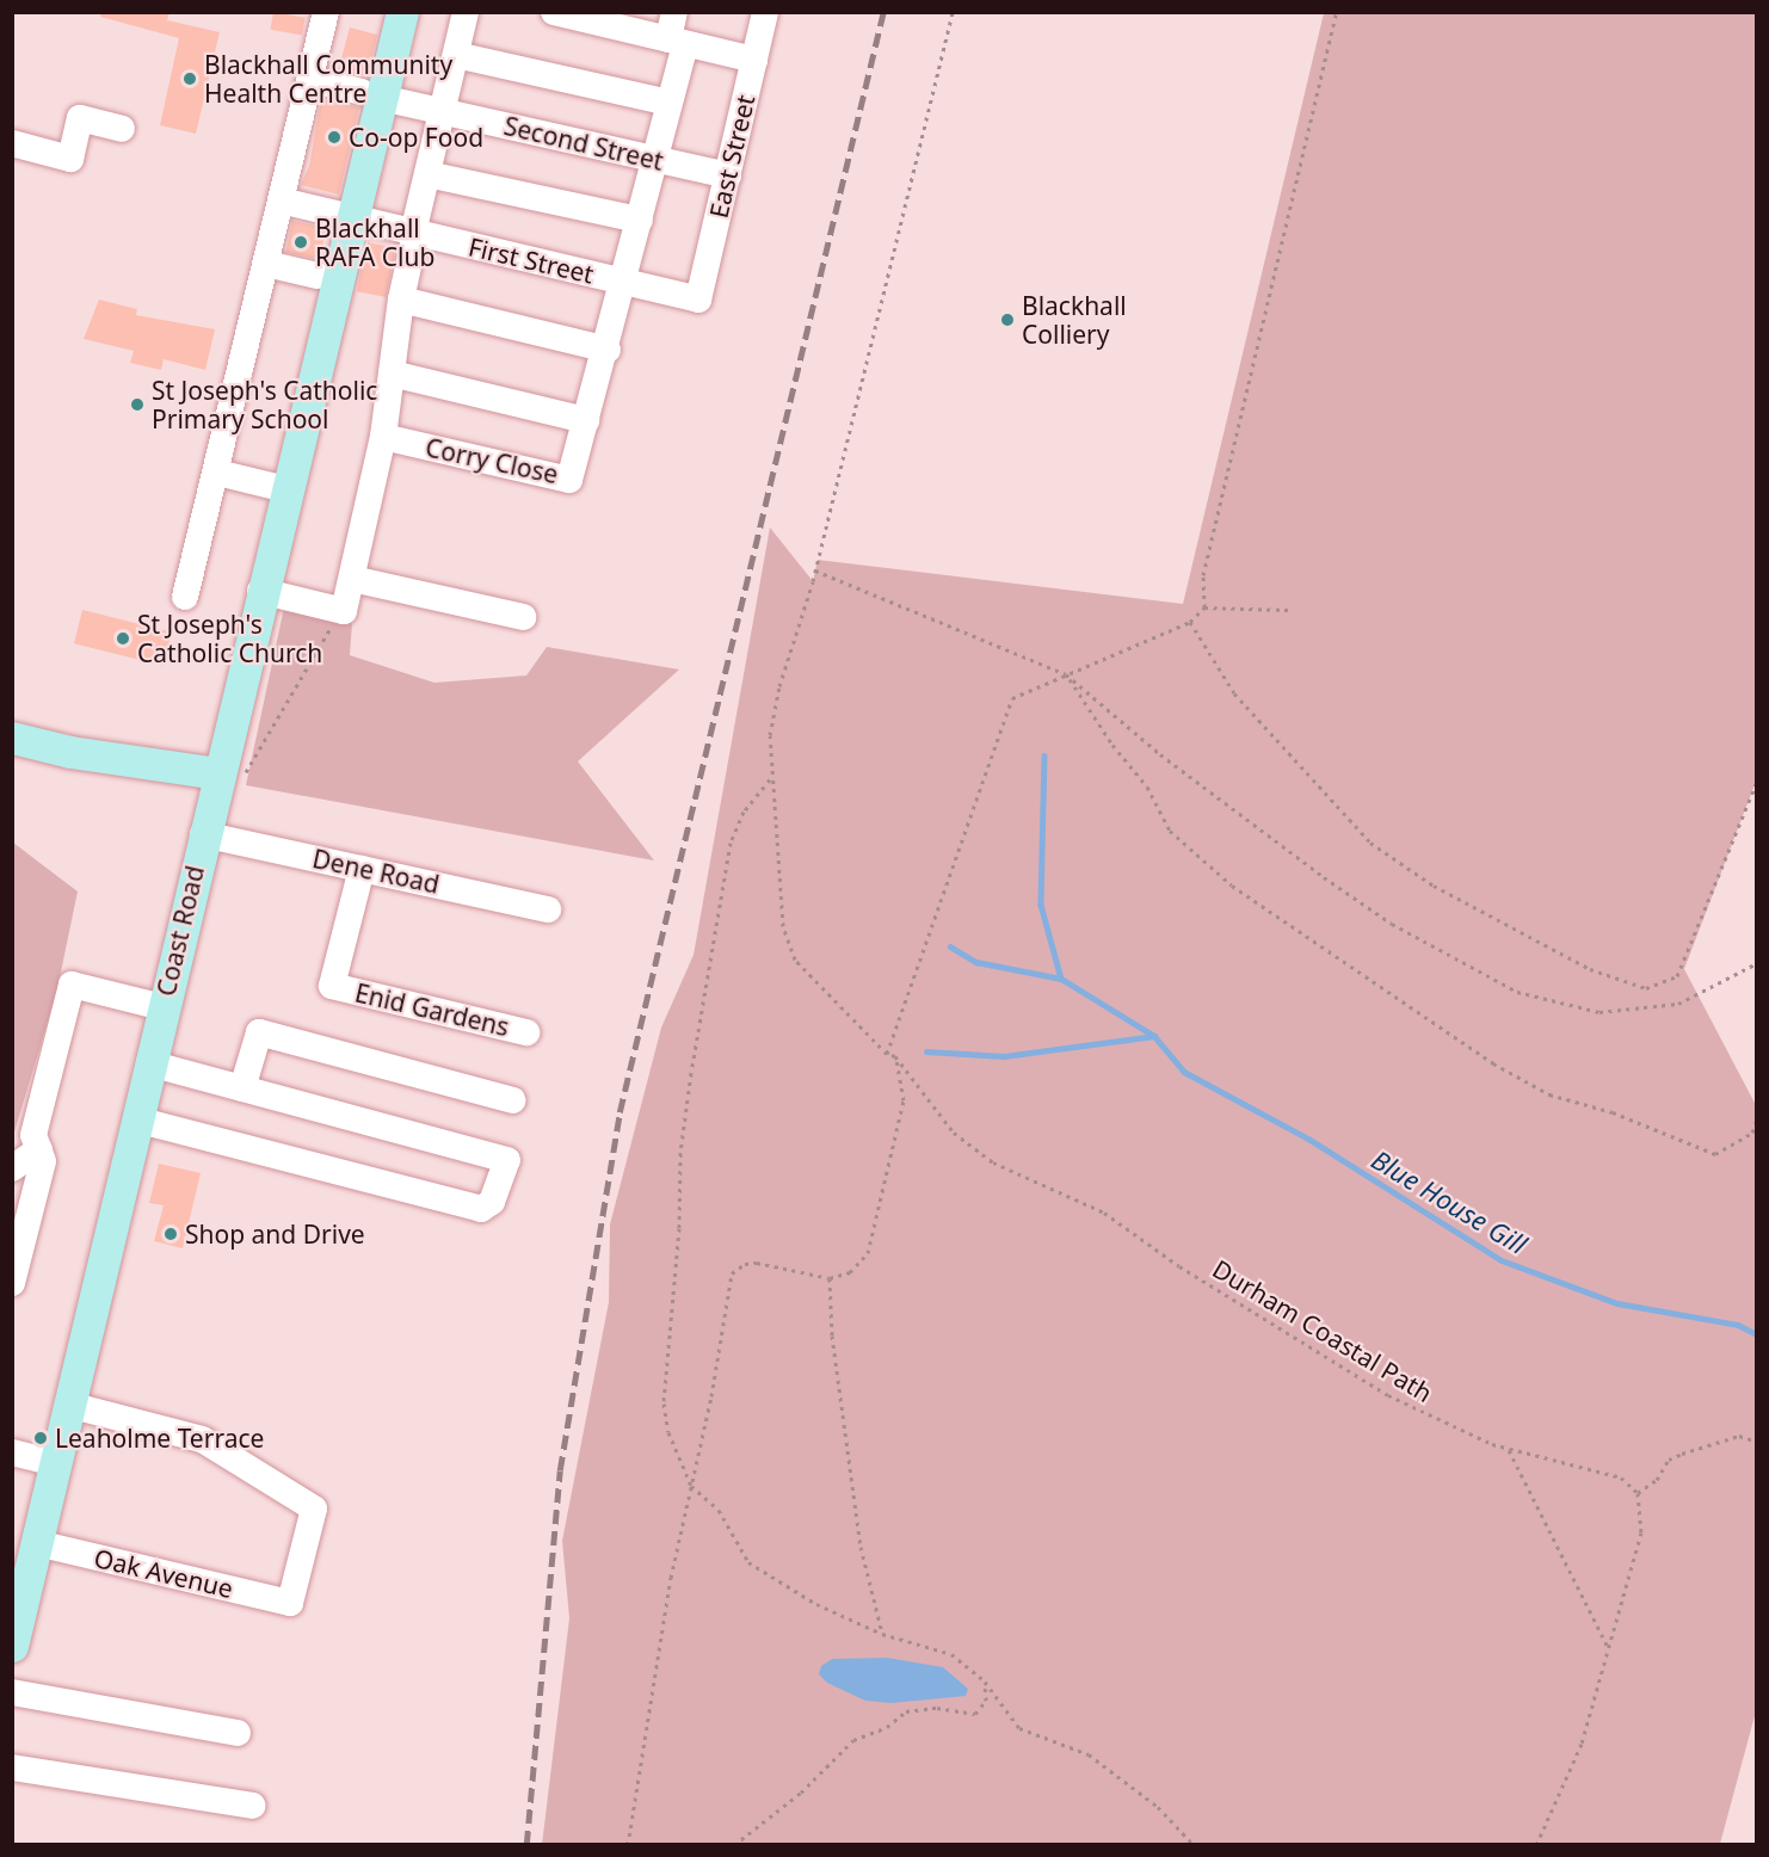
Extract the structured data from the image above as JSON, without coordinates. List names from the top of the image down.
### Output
{
  "streets": {
    "main road": ["Coast Road"],
    "street": [
      "Second Street",
      "East Street",
      "First Street",
      "Corry Close",
      "Dene Road",
      "Enid Gardens",
      "Oak Avenue"
    ],
    "path": ["Durham Coastal Path"]
  },
  "crossings": [
    ["Second Street", "East Street"],
    ["Second Street", "Corry Close"],
    ["East Street", "First Street"],
    ["First Street", "Corry Close"],
    ["First Street", "Coast Road"],
    ["Dene Road", "Coast Road"],
    ["Dene Road", "Enid Gardens"],
    ["Coast Road", "Oak Avenue"]
  ],
  "water": ["Blue House Gill"],
  "places": [
    "Blackhall Community Health Centre",
    "Co-op Food",
    "Blackhall RAFA Club",
    "Blackhall Colliery",
    "St Joseph's Catholic Primary School",
    "St Joseph's Catholic Church",
    "Shop and Drive",
    "Leaholme Terrace"
  ]
}
